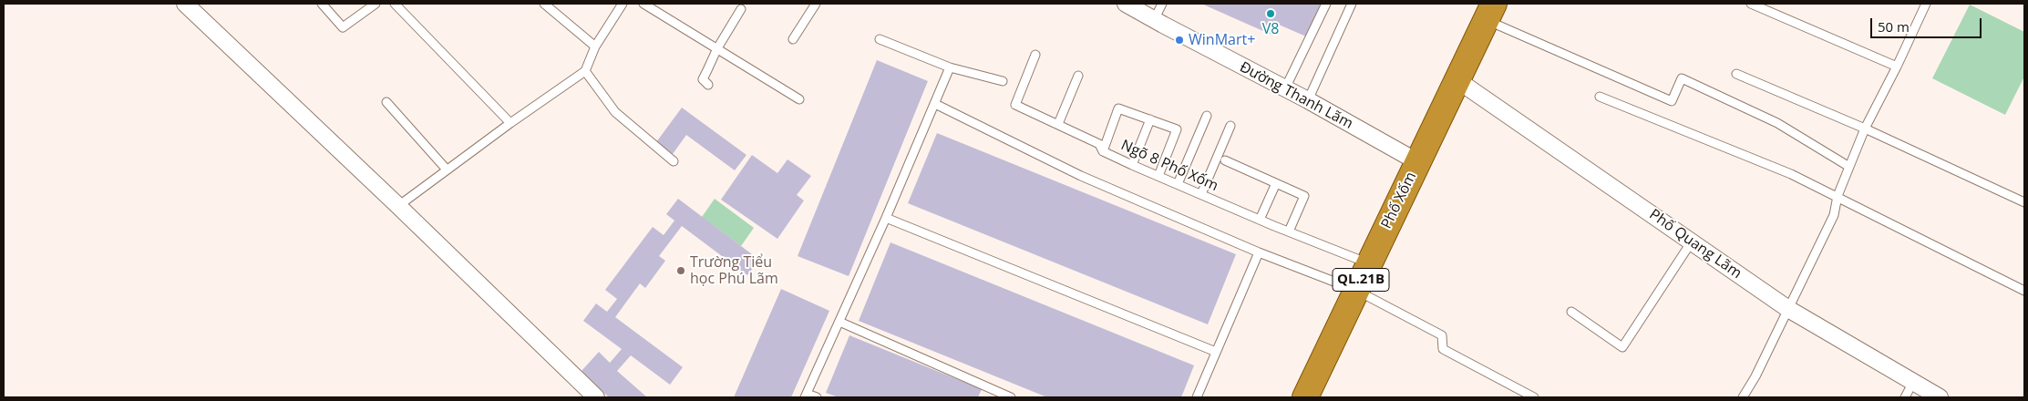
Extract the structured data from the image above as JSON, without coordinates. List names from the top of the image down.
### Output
{
  "streets": {
    "highway": ["Phố Xốm", "QL.21B"],
    "street": ["Đường Thanh Lãm", "Phố Quang Lãm"],
    "lane": ["Ngõ 8 Phố Xốm"]
  },
  "crossings": [
    ["Đường Thanh Lãm", "Phố Xốm"],
    ["Ngõ 8 Phố Xốm", "Phố Xốm"],
    ["Phố Xốm", "Phố Quang Lãm"]
  ],
  "places": ["V8", "WinMart+", "Trường Tiểu học Phú Lãm"],
  "scale_bar": "50 m"
}
